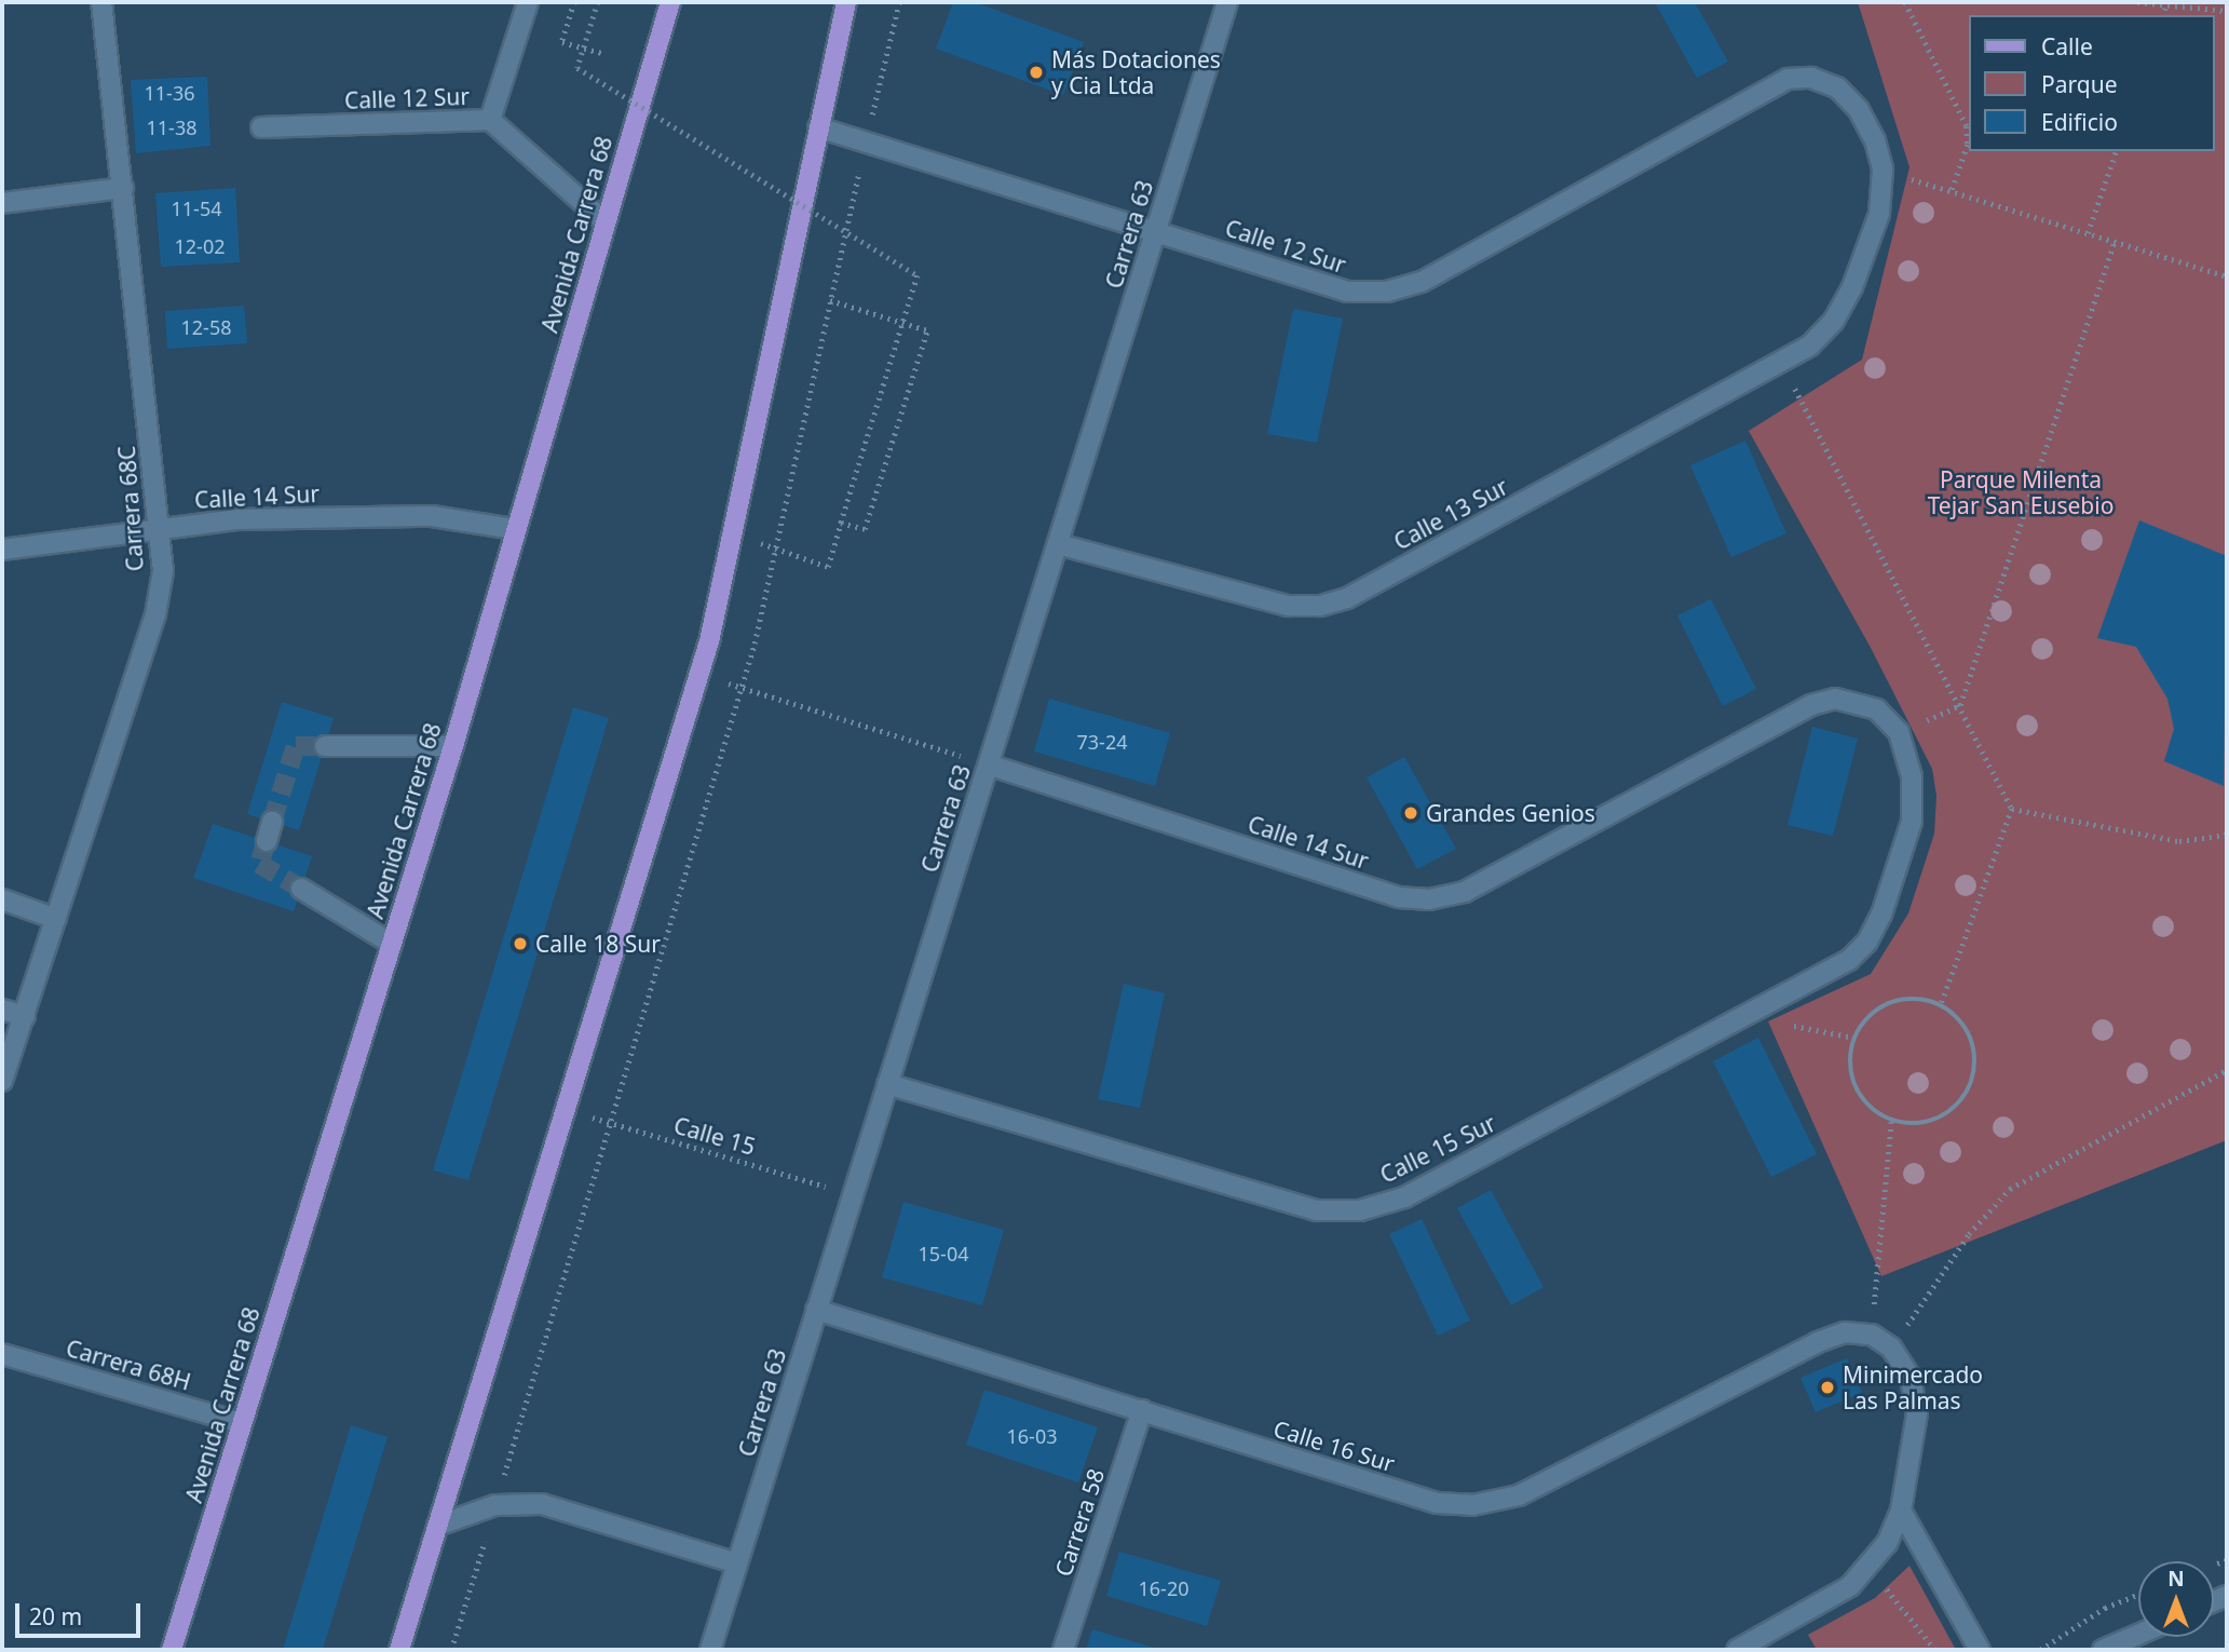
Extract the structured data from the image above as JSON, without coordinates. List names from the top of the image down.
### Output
{
  "streets": {
    "main road": ["Avenida Carrera 68"],
    "street": [
      "Calle 12 Sur",
      "Carrera 63",
      "Calle 14 Sur",
      "Carrera 68C",
      "Calle 13 Sur",
      "Calle 15 Sur",
      "Carrera 68H",
      "Calle 16 Sur",
      "Carrera 58"
    ],
    "path": ["Calle 15"]
  },
  "crossings": [
    ["Calle 12 Sur", "Avenida Carrera 68"],
    ["Calle 12 Sur", "Carrera 63"],
    ["Calle 12 Sur", "Calle 13 Sur"],
    ["Avenida Carrera 68", "Calle 14 Sur"],
    ["Avenida Carrera 68", "Carrera 68H"],
    ["Carrera 63", "Calle 14 Sur"],
    ["Carrera 63", "Calle 13 Sur"],
    ["Carrera 63", "Calle 15"],
    ["Carrera 63", "Calle 15 Sur"],
    ["Carrera 63", "Calle 16 Sur"],
    ["Calle 14 Sur", "Carrera 68C"],
    ["Calle 14 Sur", "Calle 15 Sur"],
    ["Calle 16 Sur", "Carrera 58"]
  ],
  "parks": ["Parque Milenta Tejar San Eusebio"],
  "places": [
    "Más Dotaciones y Cia Ltda",
    "Grandes Genios",
    "Calle 18 Sur",
    "Minimercado Las Palmas"
  ],
  "house_numbers": [
    "11-36",
    "11-38",
    "11-54",
    "12-02",
    "12-58",
    "73-24",
    "15-04",
    "16-03",
    "16-20"
  ],
  "legend": ["Calle", "Parque", "Edificio"],
  "scale_bar": "20 m",
  "north": "top"
}
